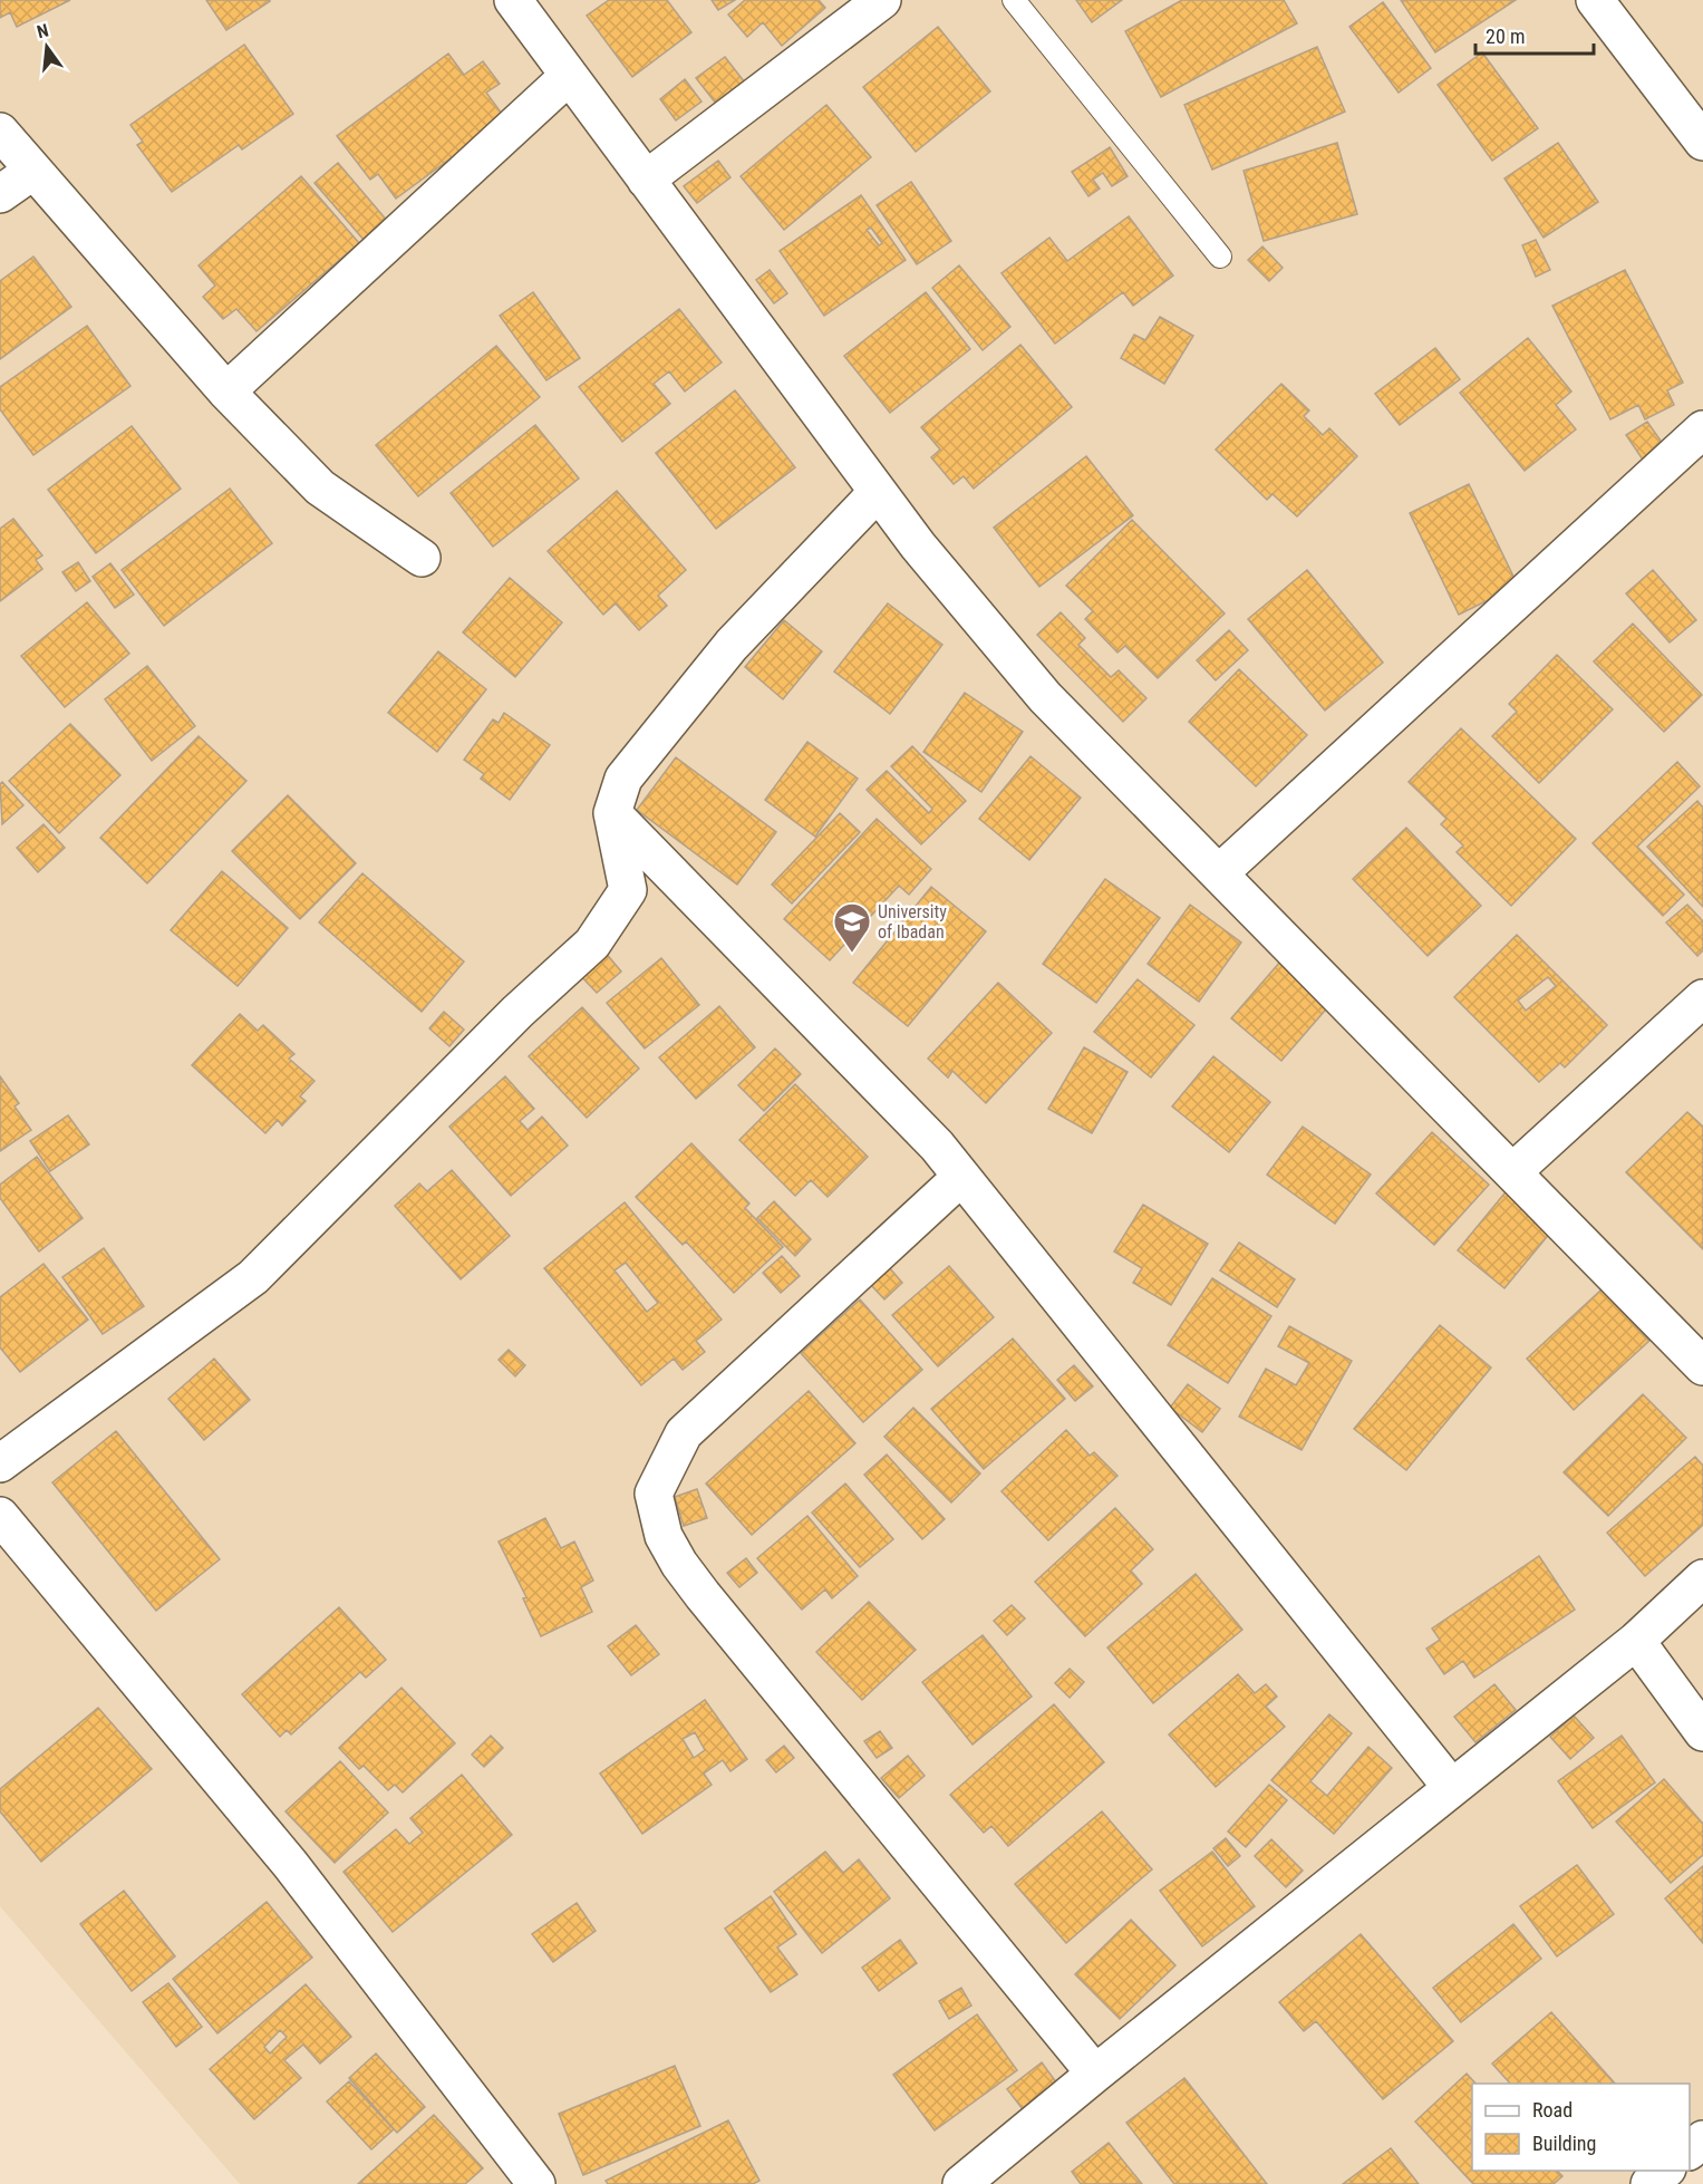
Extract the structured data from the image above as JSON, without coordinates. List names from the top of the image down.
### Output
{
  "places": {
    "school or university": ["University of Ibadan"]
  },
  "legend": ["Road", "Building"],
  "scale_bar": "20 m",
  "north": "top"
}
